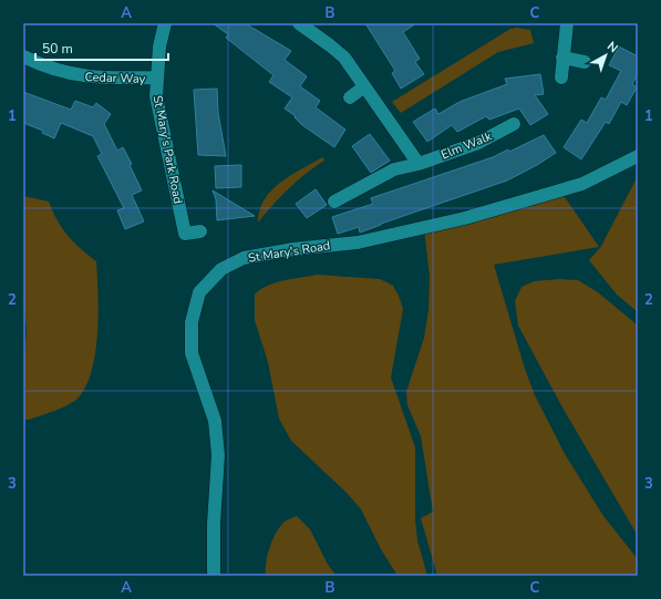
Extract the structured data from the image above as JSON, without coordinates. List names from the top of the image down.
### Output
{
  "streets": {
    "street": [
      "Cedar Way",
      "Elm Walk",
      "St Mary's Park Road",
      "St Mary's Road"
    ]
  },
  "crossings": [
    ["Cedar Way", "St Mary's Park Road"]
  ],
  "scale_bar": "50 m",
  "north": "top right",
  "grid": {
    "columns": ["A", "B", "C"],
    "rows": ["1", "2", "3"]
  }
}
